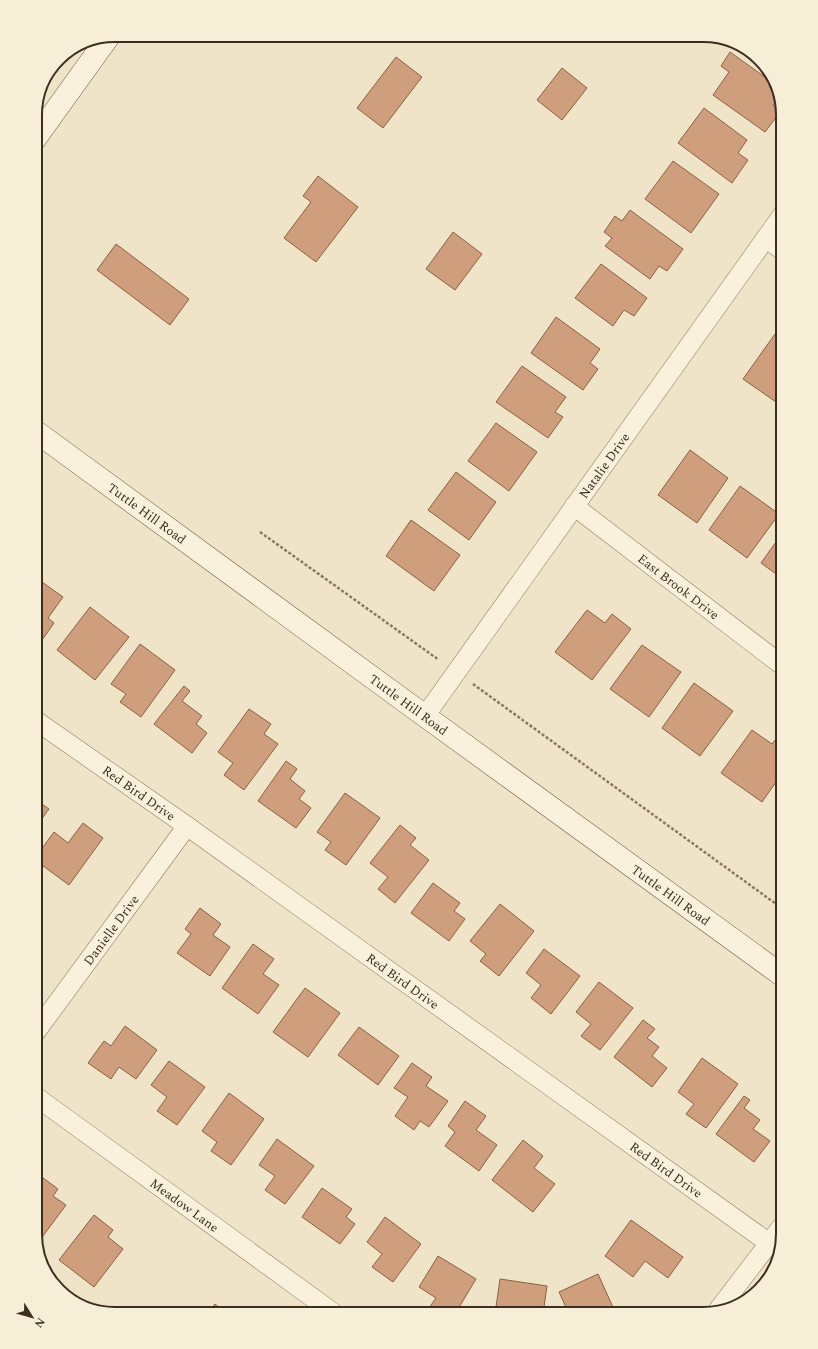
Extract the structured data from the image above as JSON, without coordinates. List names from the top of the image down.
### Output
{
  "streets": {
    "main road": ["Tuttle Hill Road"],
    "street": [
      "Natalie Drive",
      "East Brook Drive",
      "Red Bird Drive",
      "Danielle Drive",
      "Meadow Lane"
    ]
  },
  "crossings": [
    ["Natalie Drive", "Tuttle Hill Road"],
    ["Natalie Drive", "East Brook Drive"],
    ["Red Bird Drive", "Danielle Drive"]
  ],
  "north": "bottom right"
}
